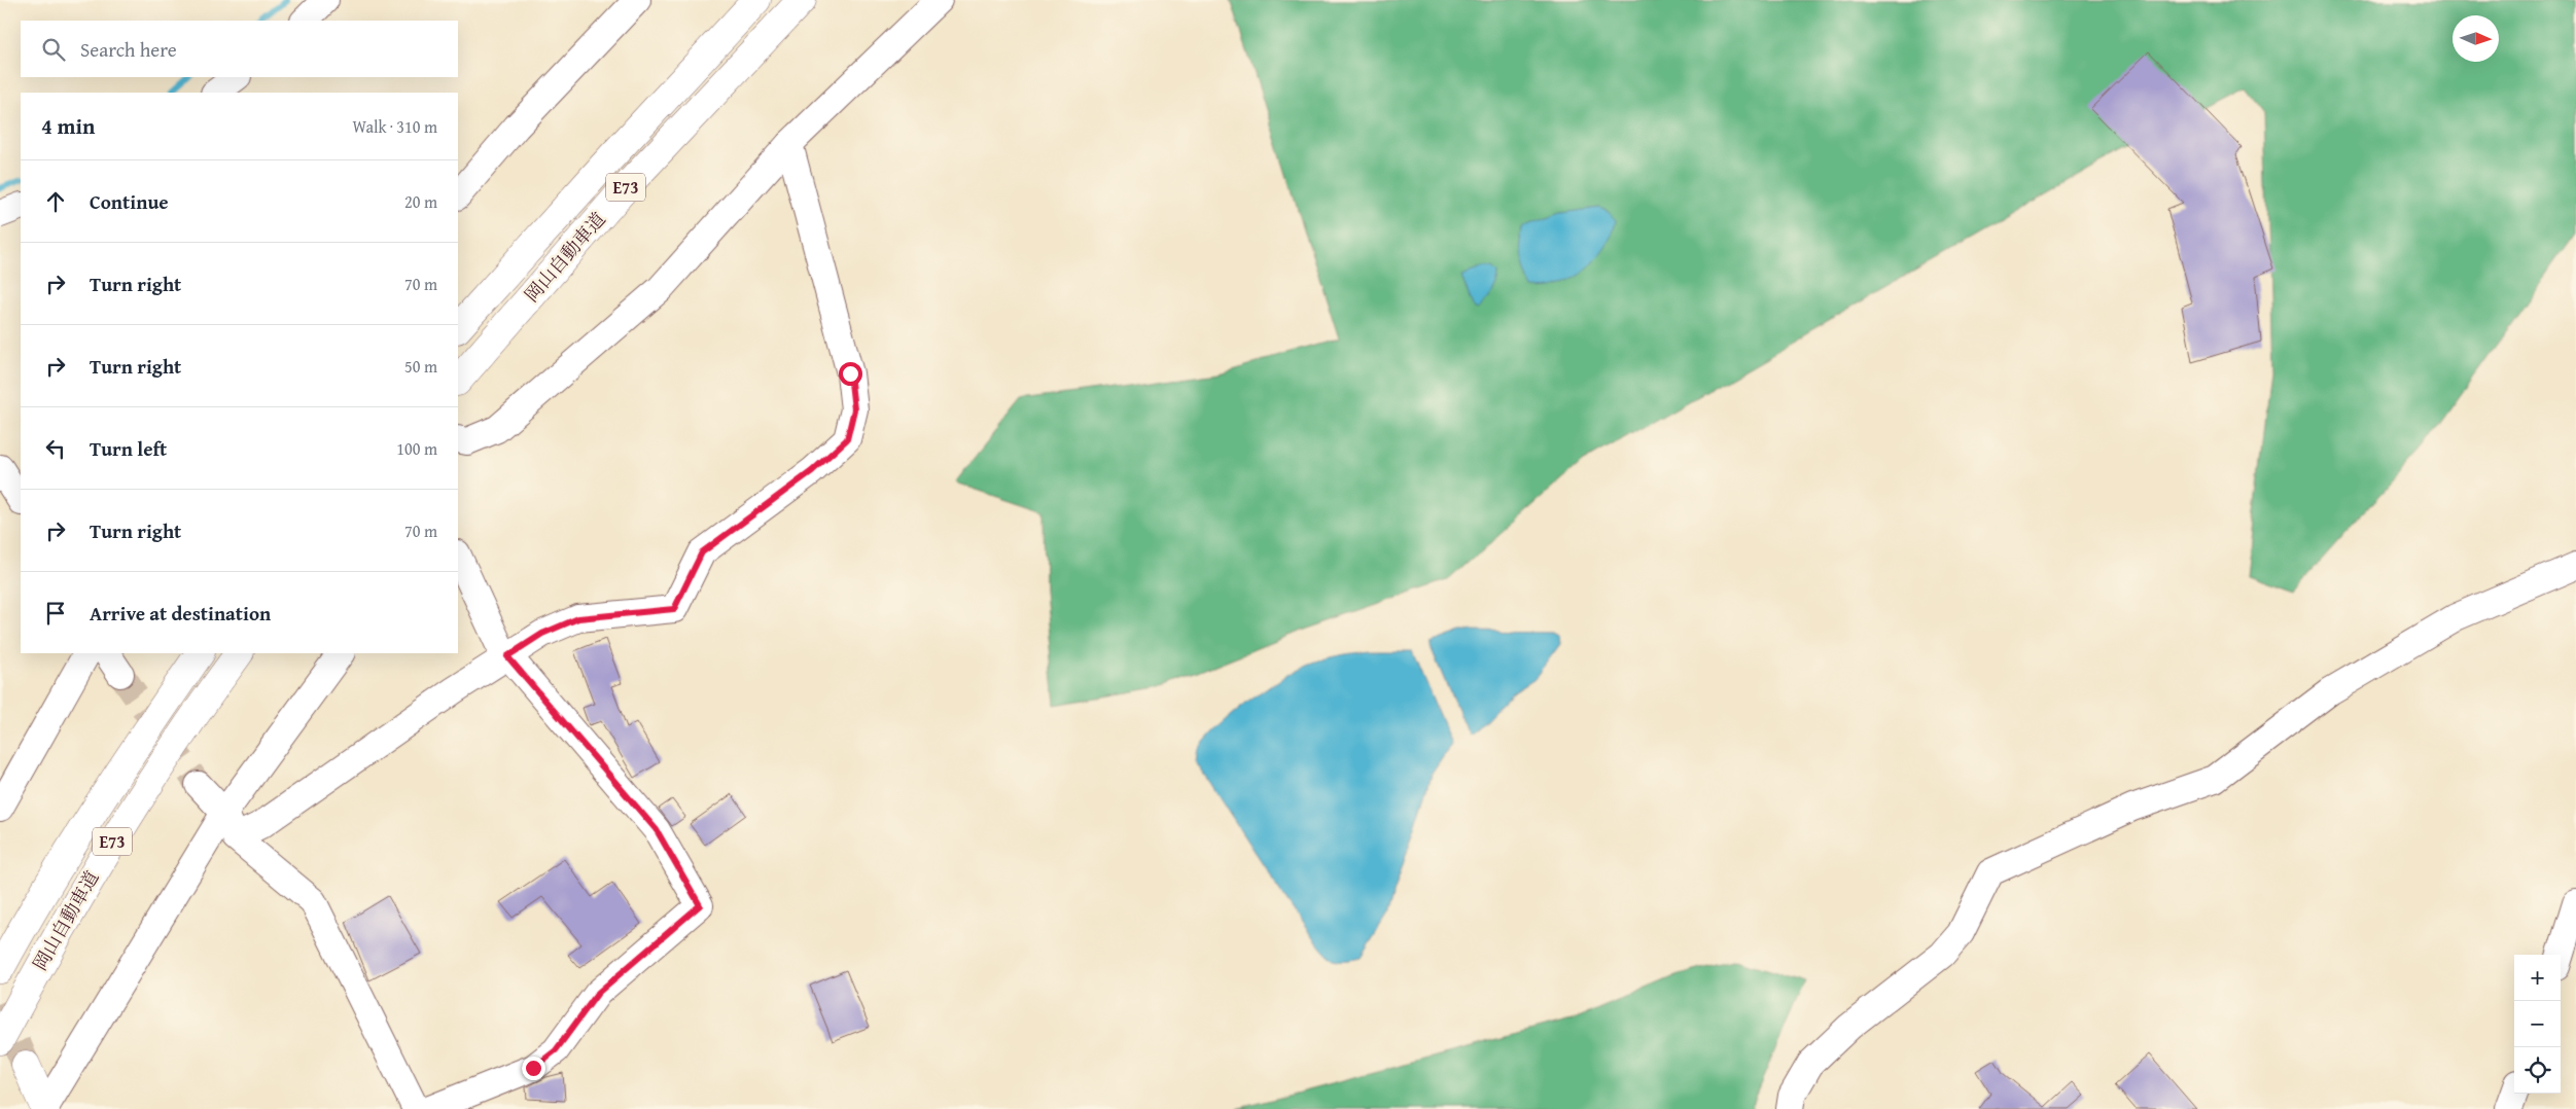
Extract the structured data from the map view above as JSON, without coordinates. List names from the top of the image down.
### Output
{
  "streets": {
    "main road": ["E73", "岡山自動車道"]
  },
  "north": "right",
  "page": {
    "search": "Search here",
    "heading": ["4 min", "Walk · 310 m"],
    "list": [
      ["Continue", "20 m"],
      ["Turn right", "70 m"],
      ["Turn right", "50 m"],
      ["Turn left", "100 m"],
      ["Turn right", "70 m"],
      "Arrive at destination"
    ],
    "map_buttons": ["+", "−"]
  }
}
